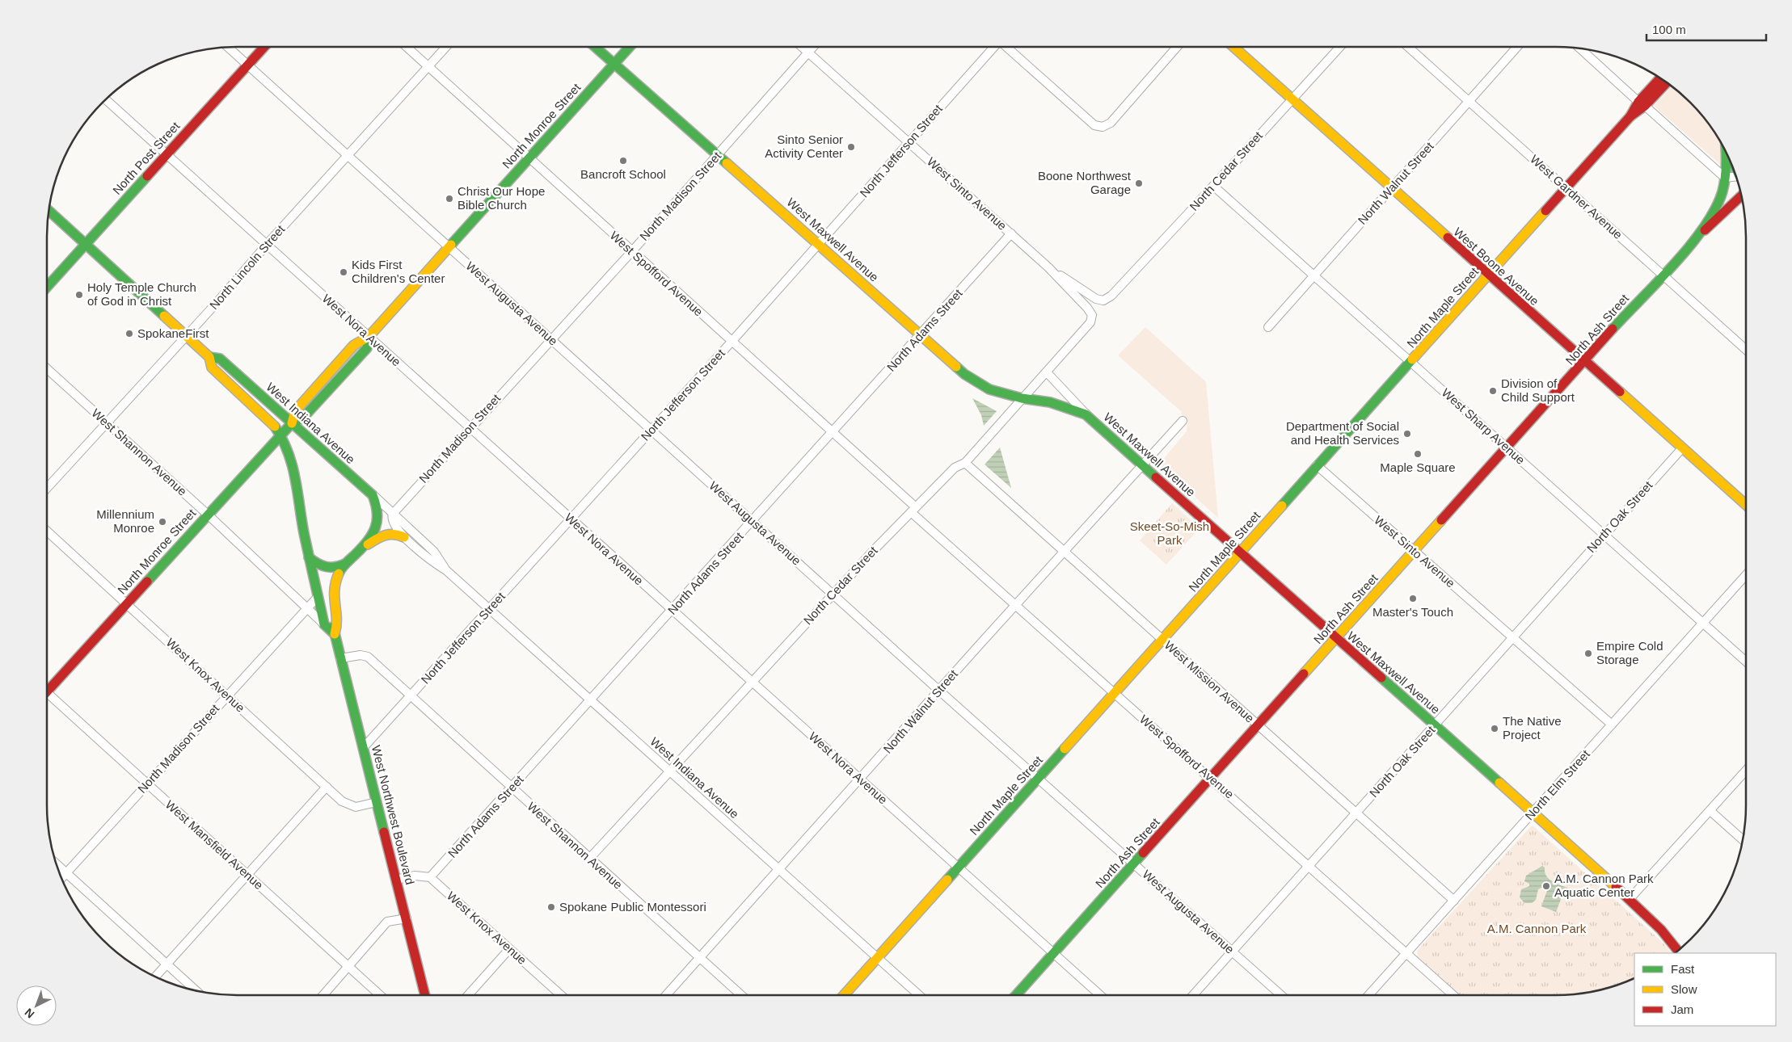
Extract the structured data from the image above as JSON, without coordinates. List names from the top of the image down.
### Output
{
  "streets": {
    "main road": [
      "North Monroe Street",
      "North Post Street",
      "West Maxwell Avenue",
      "West Boone Avenue",
      "North Maple Street",
      "North Ash Street",
      "West Indiana Avenue",
      "West Northwest Boulevard"
    ],
    "street": [
      "North Jefferson Street",
      "North Cedar Street",
      "North Walnut Street",
      "West Sinto Avenue",
      "North Madison Street",
      "West Gardner Avenue",
      "North Lincoln Street",
      "West Spofford Avenue",
      "West Augusta Avenue",
      "West Nora Avenue",
      "North Adams Street",
      "West Sharp Avenue",
      "West Shannon Avenue",
      "North Oak Street",
      "West Knox Avenue",
      "West Mission Avenue",
      "North Elm Street",
      "West Mansfield Avenue"
    ]
  },
  "crossings": [
    ["North Monroe Street", "West Maxwell Avenue"],
    ["North Monroe Street", "West Spofford Avenue"],
    ["North Monroe Street", "West Augusta Avenue"],
    ["North Monroe Street", "West Nora Avenue"],
    ["North Monroe Street", "West Indiana Avenue"],
    ["North Monroe Street", "West Shannon Avenue"],
    ["North Monroe Street", "West Knox Avenue"],
    ["North Jefferson Street", "West Sinto Avenue"],
    ["North Jefferson Street", "West Maxwell Avenue"],
    ["North Jefferson Street", "West Spofford Avenue"],
    ["North Jefferson Street", "West Augusta Avenue"],
    ["North Jefferson Street", "West Nora Avenue"],
    ["North Jefferson Street", "West Indiana Avenue"],
    ["North Jefferson Street", "West Shannon Avenue"],
    ["North Jefferson Street", "West Northwest Boulevard"],
    ["North Post Street", "West Augusta Avenue"],
    ["North Post Street", "West Nora Avenue"],
    ["North Post Street", "West Indiana Avenue"],
    ["North Cedar Street", "West Sinto Avenue"],
    ["North Cedar Street", "West Maxwell Avenue"],
    ["North Cedar Street", "West Boone Avenue"],
    ["North Cedar Street", "West Spofford Avenue"],
    ["North Cedar Street", "West Augusta Avenue"],
    ["North Cedar Street", "West Nora Avenue"],
    ["North Cedar Street", "West Indiana Avenue"],
    ["North Cedar Street", "West Sharp Avenue"],
    ["North Cedar Street", "West Shannon Avenue"],
    ["North Cedar Street", "West Mission Avenue"],
    ["North Walnut Street", "West Gardner Avenue"],
    ["North Walnut Street", "West Maxwell Avenue"],
    ["North Walnut Street", "West Boone Avenue"],
    ["North Walnut Street", "West Spofford Avenue"],
    ["North Walnut Street", "West Augusta Avenue"],
    ["North Walnut Street", "West Nora Avenue"],
    ["North Walnut Street", "West Indiana Avenue"],
    ["North Walnut Street", "West Sharp Avenue"],
    ["North Walnut Street", "West Shannon Avenue"],
    ["North Walnut Street", "West Mission Avenue"],
    ["West Sinto Avenue", "North Madison Street"],
    ["West Sinto Avenue", "North Maple Street"],
    ["West Sinto Avenue", "North Ash Street"],
    ["West Sinto Avenue", "North Adams Street"],
    ["West Sinto Avenue", "North Oak Street"],
    ["West Sinto Avenue", "North Elm Street"],
    ["North Madison Street", "West Maxwell Avenue"],
    ["North Madison Street", "West Spofford Avenue"],
    ["North Madison Street", "West Augusta Avenue"],
    ["North Madison Street", "West Nora Avenue"],
    ["North Madison Street", "West Indiana Avenue"],
    ["North Madison Street", "West Shannon Avenue"],
    ["North Madison Street", "West Knox Avenue"],
    ["North Madison Street", "West Mansfield Avenue"],
    ["West Gardner Avenue", "North Maple Street"],
    ["West Gardner Avenue", "North Ash Street"],
    ["West Maxwell Avenue", "North Maple Street"],
    ["West Maxwell Avenue", "North Ash Street"],
    ["West Maxwell Avenue", "North Adams Street"],
    ["West Maxwell Avenue", "North Oak Street"],
    ["West Maxwell Avenue", "North Elm Street"],
    ["West Boone Avenue", "North Maple Street"],
    ["West Boone Avenue", "North Ash Street"],
    ["West Boone Avenue", "North Oak Street"],
    ["North Lincoln Street", "West Spofford Avenue"],
    ["North Lincoln Street", "West Augusta Avenue"],
    ["North Lincoln Street", "West Nora Avenue"],
    ["North Lincoln Street", "West Indiana Avenue"],
    ["North Lincoln Street", "West Shannon Avenue"],
    ["West Spofford Avenue", "North Maple Street"],
    ["West Spofford Avenue", "North Ash Street"],
    ["West Spofford Avenue", "North Adams Street"],
    ["West Spofford Avenue", "North Oak Street"],
    ["West Spofford Avenue", "North Elm Street"],
    ["West Augusta Avenue", "North Maple Street"],
    ["West Augusta Avenue", "North Ash Street"],
    ["West Augusta Avenue", "North Adams Street"],
    ["West Augusta Avenue", "North Oak Street"],
    ["North Maple Street", "West Nora Avenue"],
    ["North Maple Street", "West Indiana Avenue"],
    ["North Maple Street", "West Sharp Avenue"],
    ["North Maple Street", "West Mission Avenue"],
    ["North Ash Street", "West Nora Avenue"],
    ["North Ash Street", "West Sharp Avenue"],
    ["North Ash Street", "West Mission Avenue"],
    ["West Nora Avenue", "North Adams Street"],
    ["North Adams Street", "West Indiana Avenue"],
    ["North Adams Street", "West Shannon Avenue"],
    ["North Adams Street", "West Knox Avenue"],
    ["West Indiana Avenue", "West Northwest Boulevard"],
    ["West Sharp Avenue", "North Oak Street"],
    ["West Sharp Avenue", "North Elm Street"],
    ["West Shannon Avenue", "West Northwest Boulevard"],
    ["North Oak Street", "West Mission Avenue"],
    ["West Knox Avenue", "West Northwest Boulevard"],
    ["West Mission Avenue", "North Elm Street"]
  ],
  "parks": ["Skeet-So-Mish Park", "A.M. Cannon Park"],
  "places": [
    "Sinto Senior Activity Center",
    "Bancroft School",
    "Boone Northwest Garage",
    "Christ Our Hope Bible Church",
    "Kids First Children's Center",
    "Holy Temple Church of God in Christ",
    "SpokaneFirst",
    "Division of Child Support",
    "Department of Social and Health Services",
    "Maple Square",
    "Millennium Monroe",
    "Master's Touch",
    "Empire Cold Storage",
    "The Native Project",
    "A.M. Cannon Park Aquatic Center",
    "Spokane Public Montessori"
  ],
  "legend": ["Fast", "Slow", "Jam"],
  "scale_bar": "100 m",
  "north": "bottom left"
}
